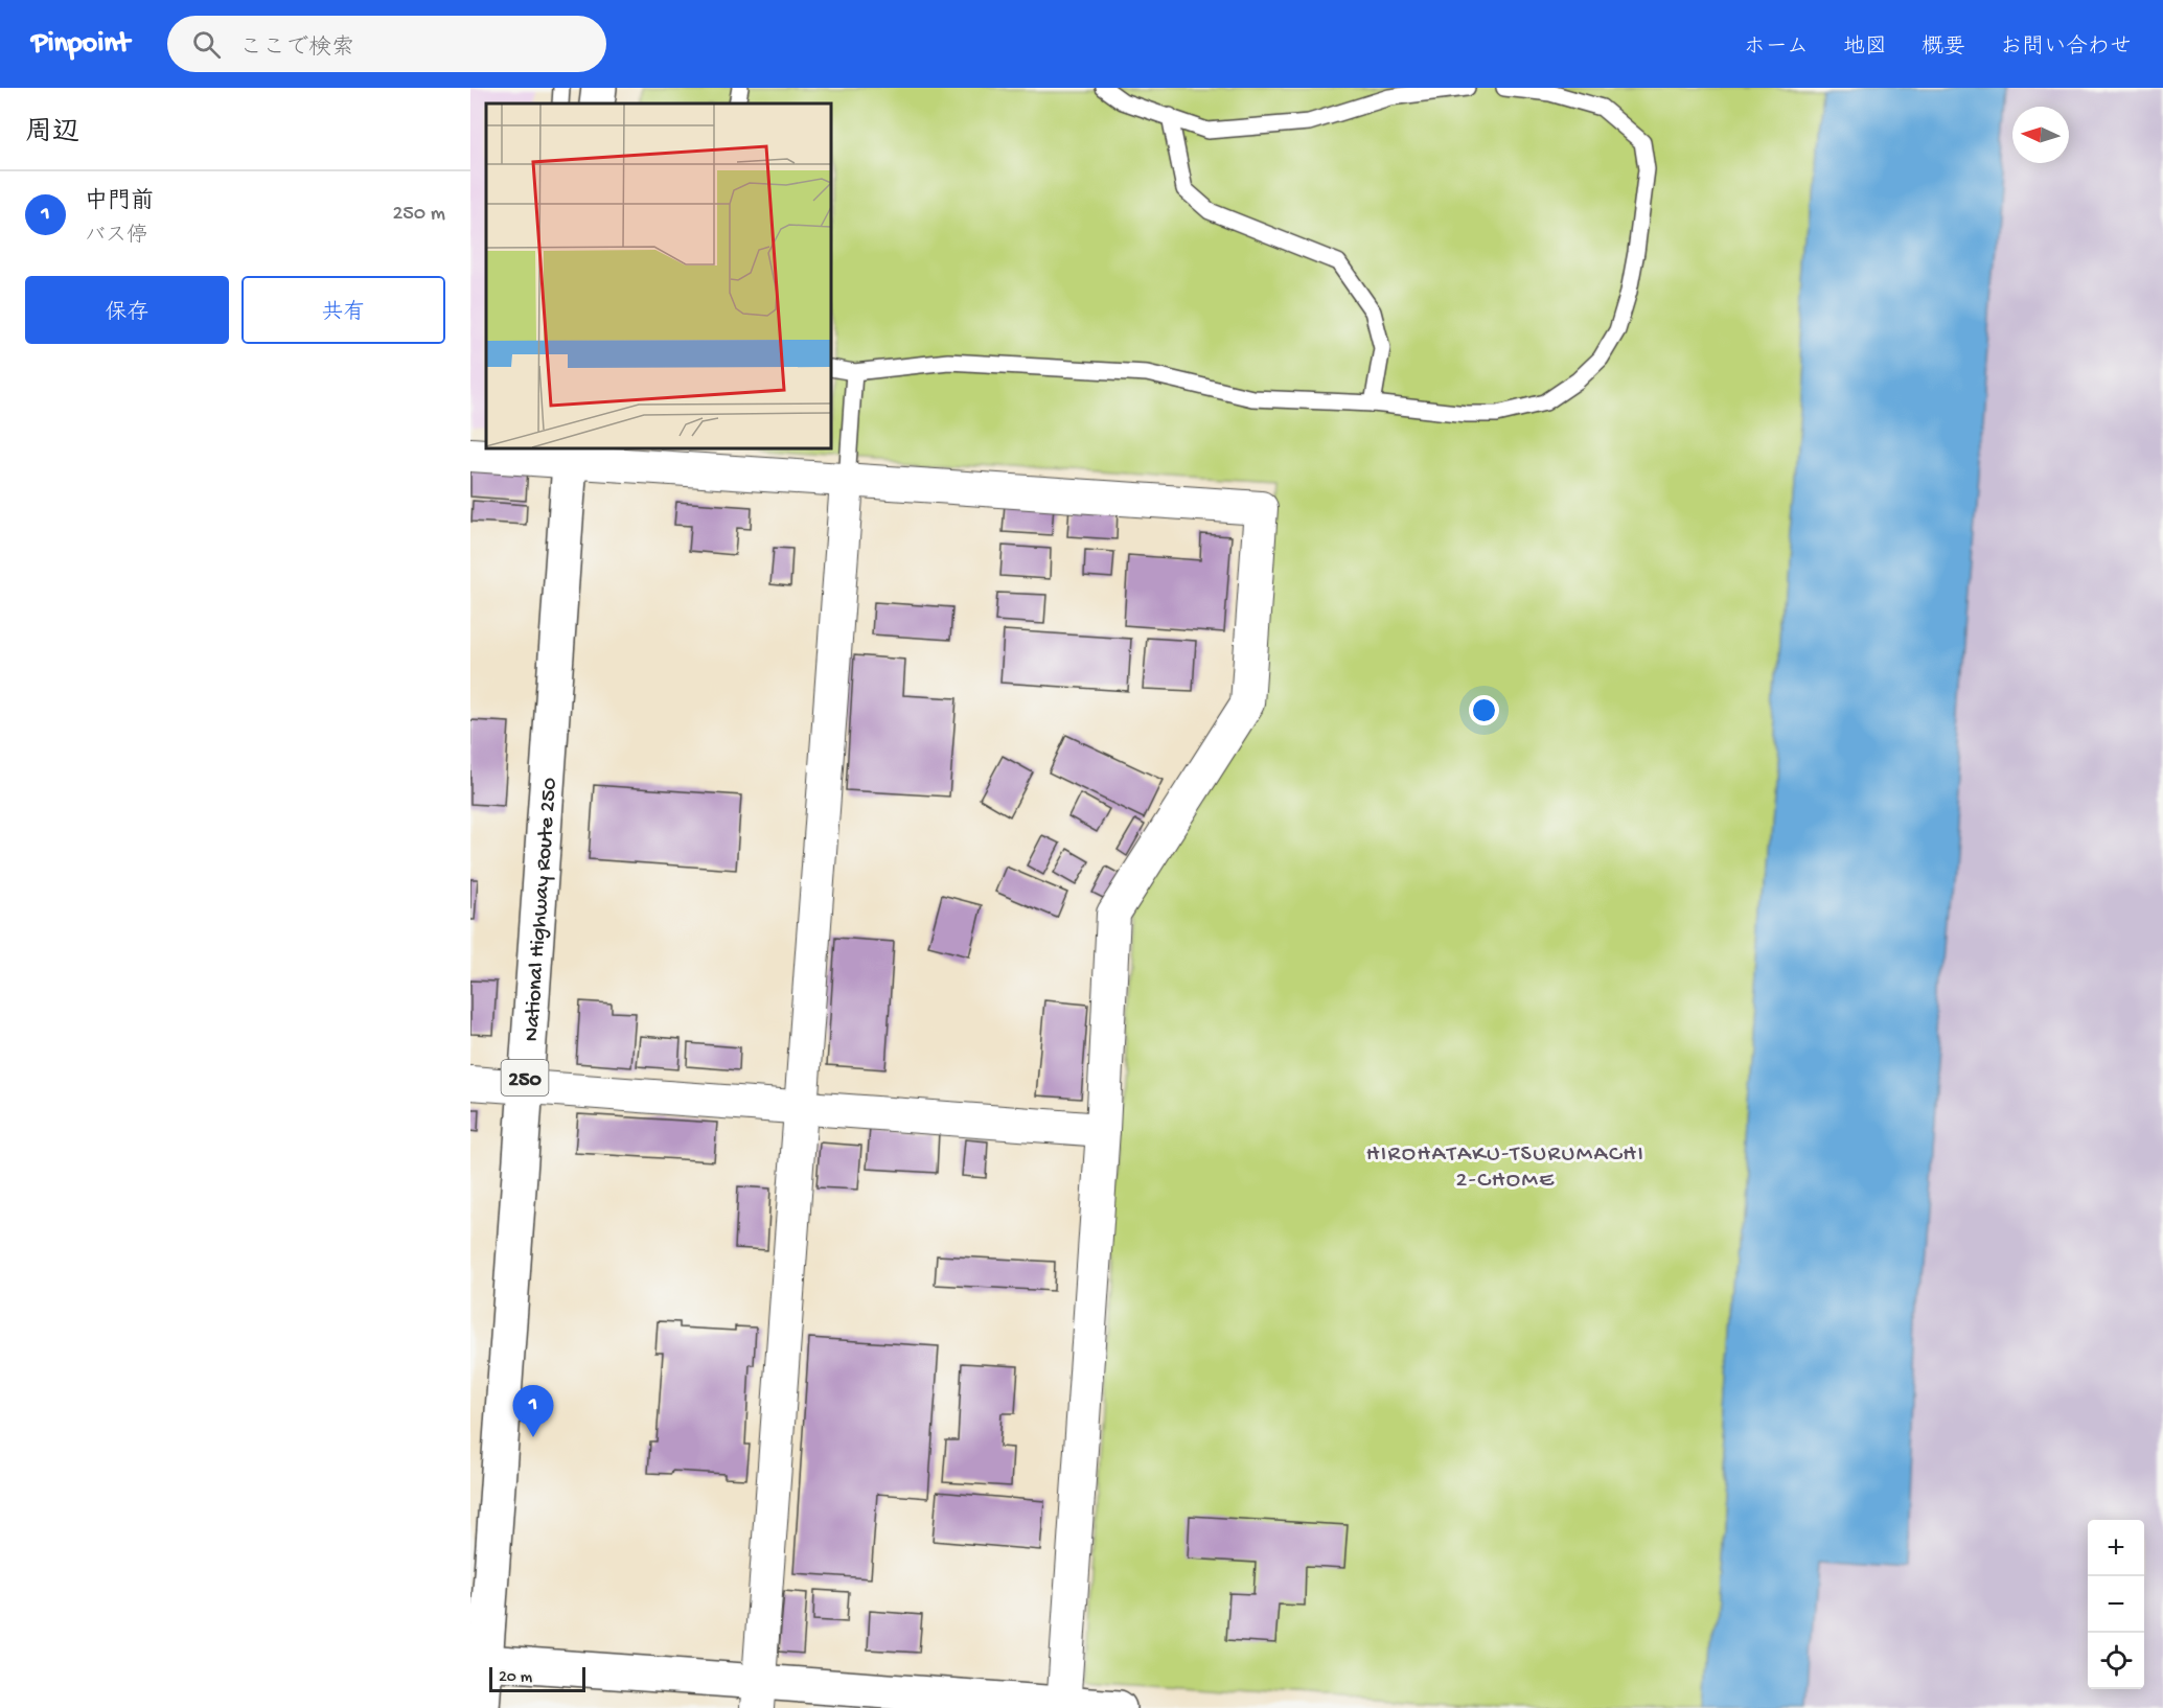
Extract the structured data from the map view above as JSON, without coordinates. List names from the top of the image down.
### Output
{
  "streets": {
    "main road": ["National Highway Route 250", "250"]
  },
  "districts": ["HIROHATAKU-TSURUMACHI 2-CHOME"],
  "scale_bar": "20 m",
  "north": "left",
  "page": {
    "header": "Pinpoint",
    "search": "ここで検索",
    "nav": [
      "ホーム",
      "地図",
      "概要",
      "お問い合わせ"
    ],
    "heading": "周辺",
    "list": [
      {
        "mark": "1",
        "name": "中門前",
        "note": "バス停",
        "value": "250 m"
      }
    ],
    "buttons": ["保存", "共有"],
    "pins": "1",
    "map_buttons": ["+", "−"],
    "scale": "20 m"
  }
}
